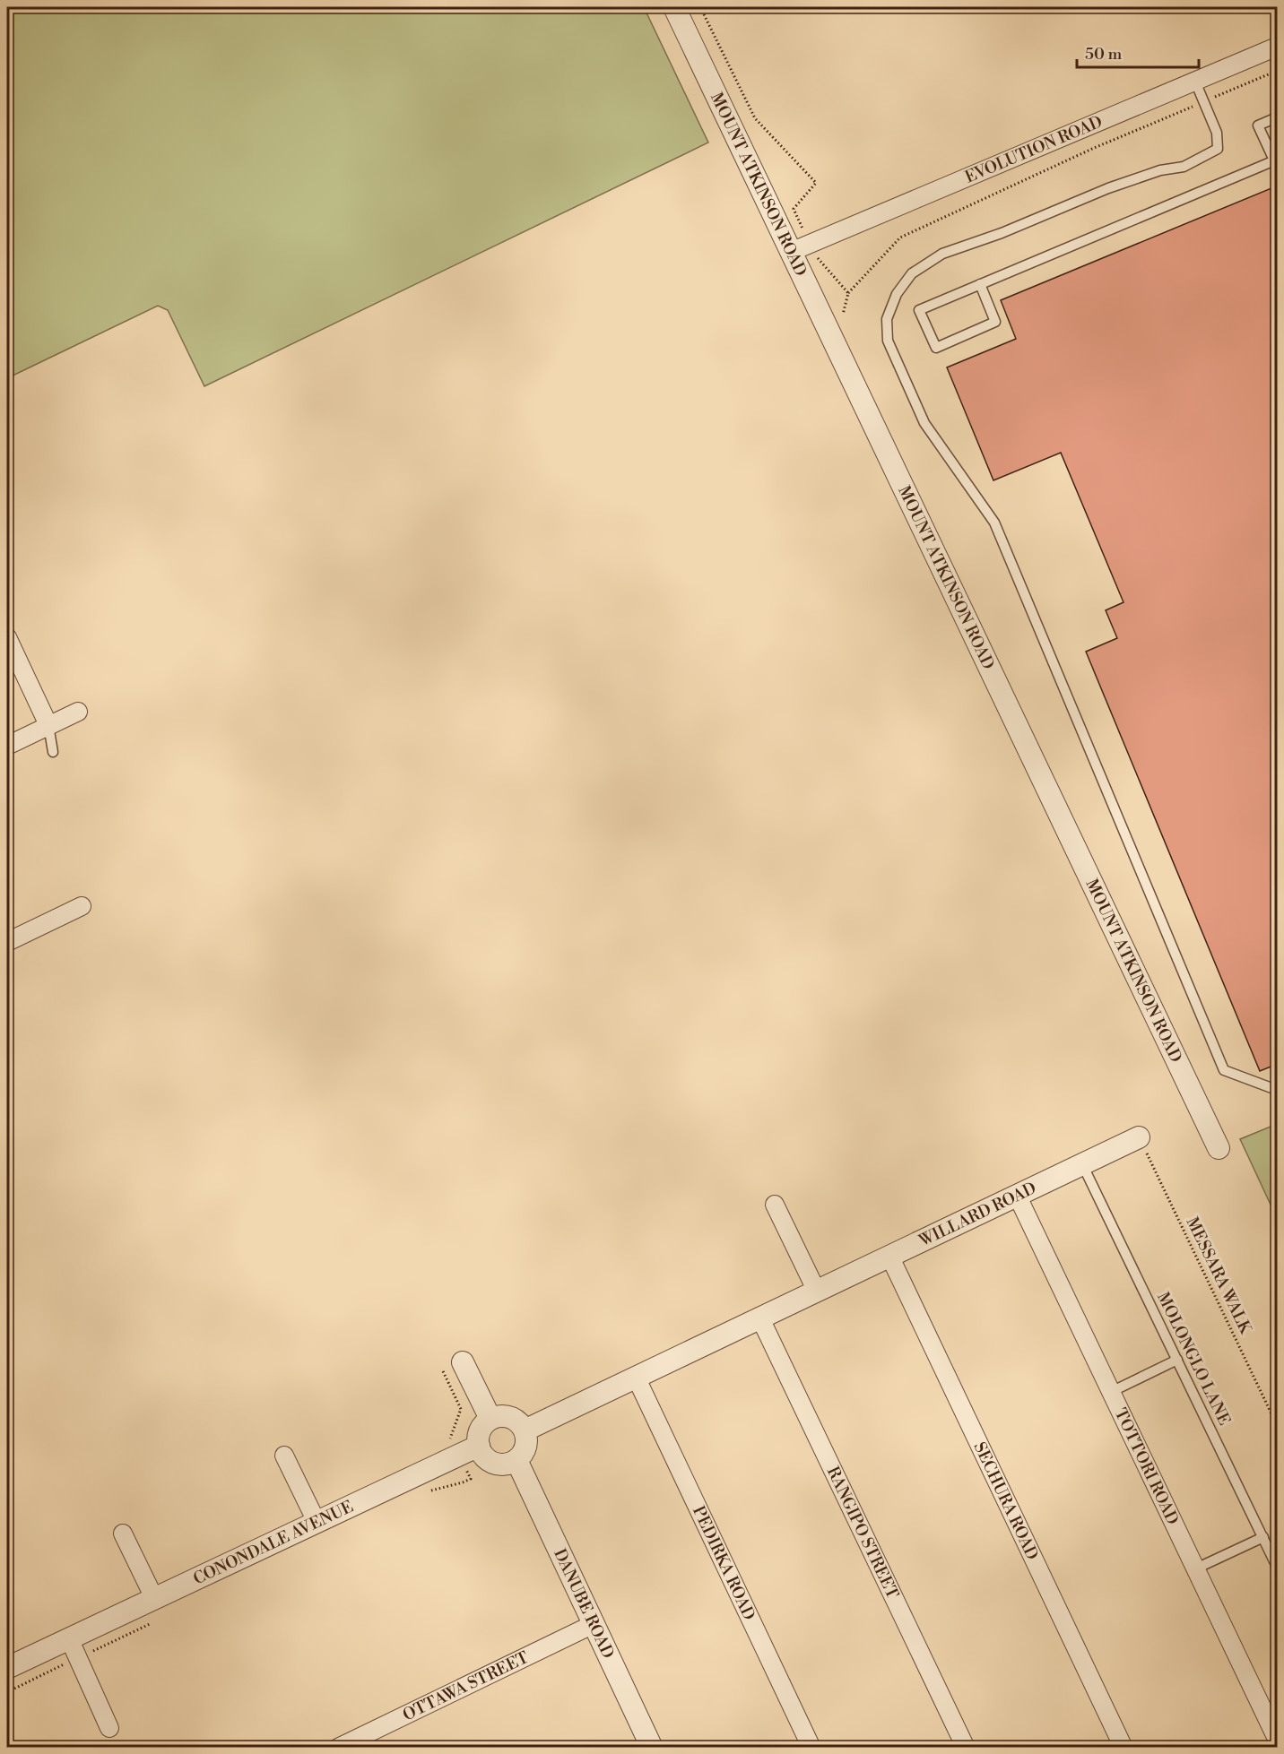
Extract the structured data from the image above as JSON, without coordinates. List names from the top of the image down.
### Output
{
  "streets": {
    "street": [
      "EVOLUTION ROAD",
      "MOUNT ATKINSON ROAD",
      "WILLARD ROAD",
      "TOTTORI ROAD",
      "SECHURA ROAD",
      "RANGIPO STREET",
      "CONONDALE AVENUE",
      "PEDIRKA ROAD",
      "DANUBE ROAD",
      "OTTAWA STREET"
    ],
    "lane": ["MOLONGLO LANE"],
    "path": ["MESSARA WALK"]
  },
  "crossings": [
    ["EVOLUTION ROAD", "MOUNT ATKINSON ROAD"],
    ["WILLARD ROAD", "MESSARA WALK"],
    ["WILLARD ROAD", "MOLONGLO LANE"],
    ["WILLARD ROAD", "TOTTORI ROAD"],
    ["WILLARD ROAD", "SECHURA ROAD"],
    ["WILLARD ROAD", "RANGIPO STREET"],
    ["WILLARD ROAD", "CONONDALE AVENUE"],
    ["WILLARD ROAD", "PEDIRKA ROAD"],
    ["WILLARD ROAD", "DANUBE ROAD"],
    ["CONONDALE AVENUE", "DANUBE ROAD"],
    ["DANUBE ROAD", "OTTAWA STREET"]
  ],
  "scale_bar": "50 m"
}
